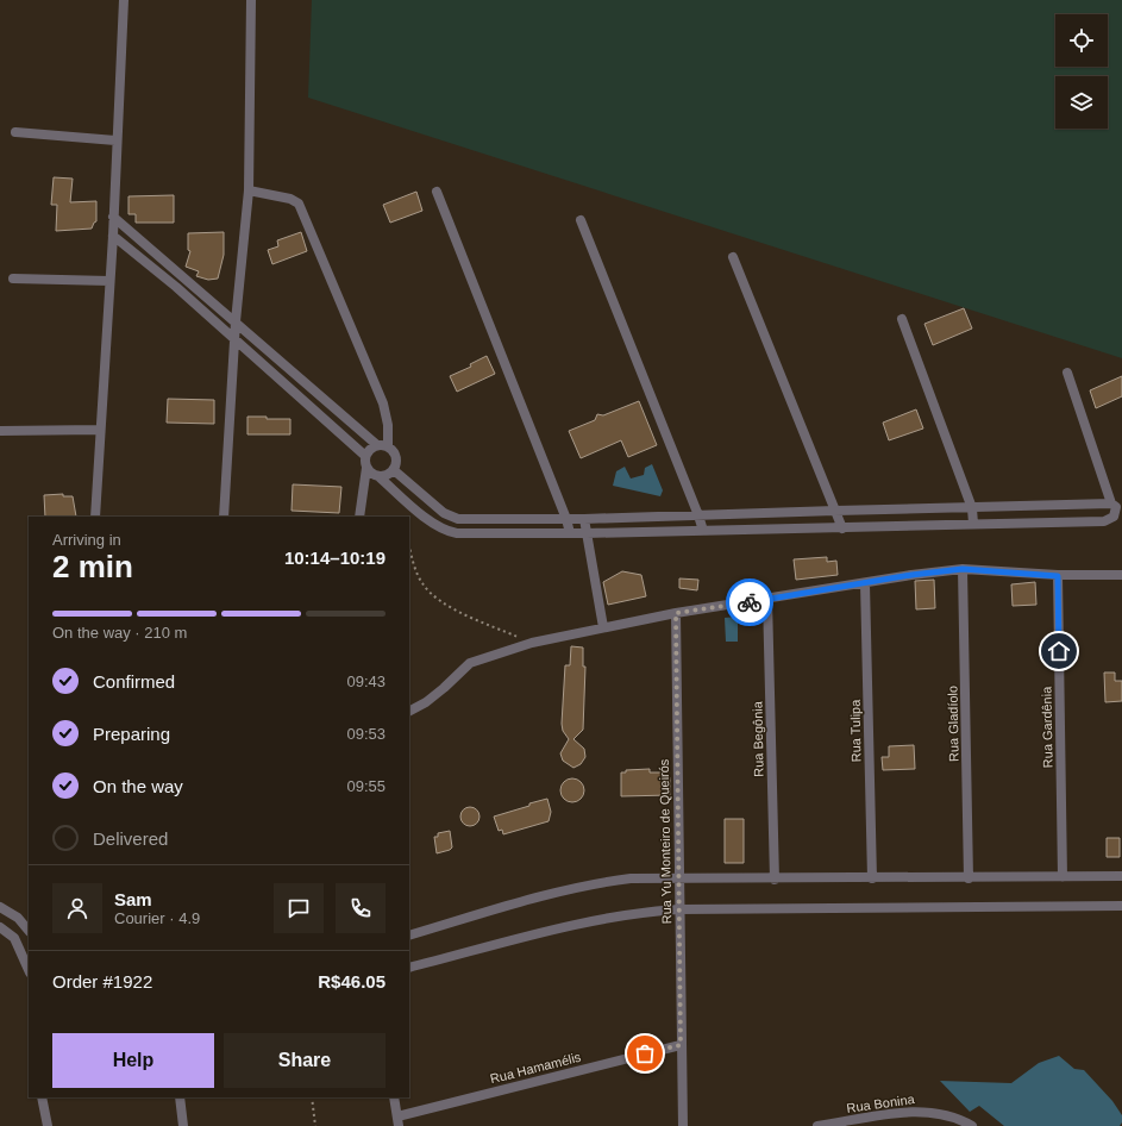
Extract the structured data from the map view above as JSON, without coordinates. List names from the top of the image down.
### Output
{
  "streets": {
    "street": [
      "Rua Gladíolo",
      "Rua Gardênia",
      "Rua Tulipa",
      "Rua Begônia",
      "Rua Yu Monteiro de Queirós",
      "Rua Hamamélis",
      "Rua Bonina"
    ]
  },
  "crossings": [
    ["Rua Yu Monteiro de Queirós", "Rua Hamamélis"]
  ],
  "page": {
    "heading": ["2 min", "Arriving in", "10:14–10:19"],
    "panel": [
      "Sam",
      "Courier · 4.9",
      "Order #1922",
      "R$46.05"
    ],
    "bar": "On the way · 210 m",
    "list": [
      ["Confirmed", "09:43"],
      ["Preparing", "09:53"],
      ["On the way", "09:55"],
      "Delivered"
    ],
    "buttons": ["Help", "Share"]
  }
}
